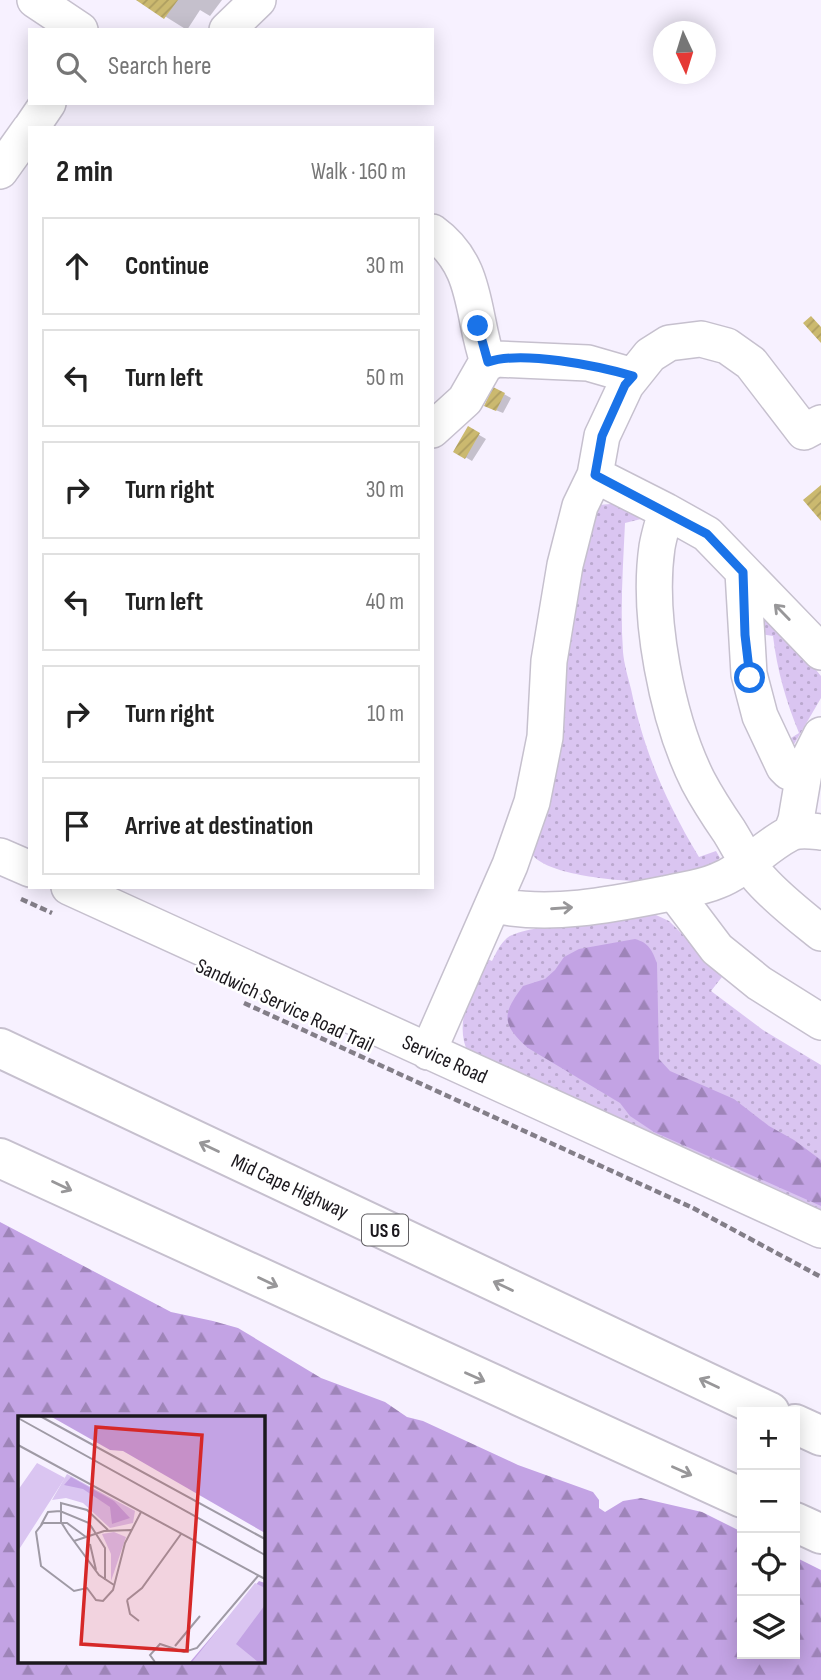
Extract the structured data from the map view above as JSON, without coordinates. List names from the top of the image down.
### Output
{
  "streets": {
    "highway": ["Mid Cape Highway", "US 6"],
    "street": ["Service Road"],
    "path": ["Sandwich Service Road Trail"]
  },
  "north": "bottom",
  "page": {
    "search": "Search here",
    "heading": ["2 min", "Walk · 160 m"],
    "list": [
      ["Continue", "30 m"],
      ["Turn left", "50 m"],
      ["Turn right", "30 m"],
      ["Turn left", "40 m"],
      ["Turn right", "10 m"],
      "Arrive at destination"
    ],
    "map_buttons": ["+", "−"]
  }
}
